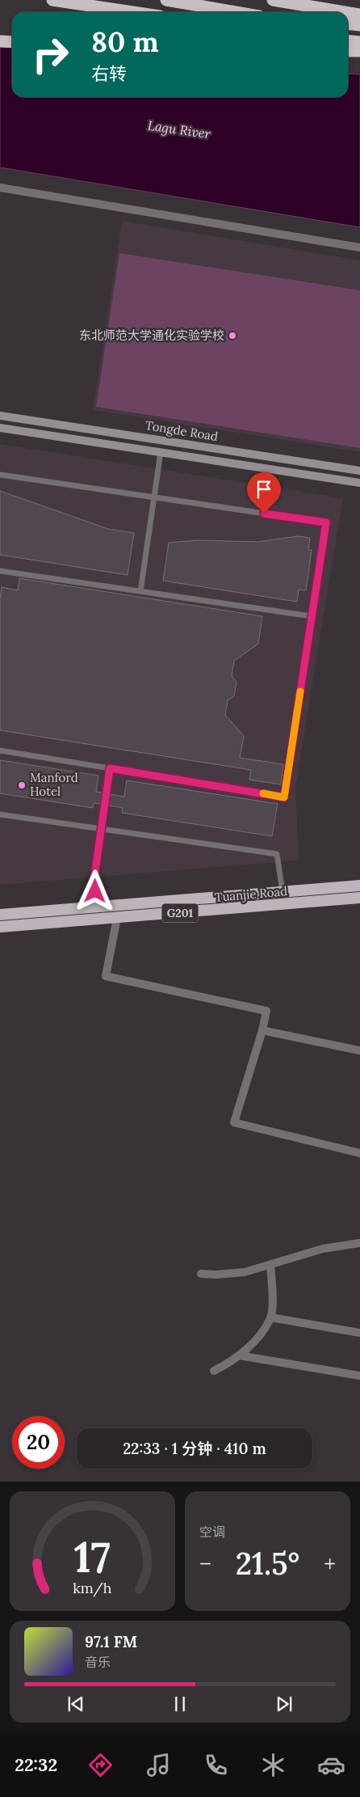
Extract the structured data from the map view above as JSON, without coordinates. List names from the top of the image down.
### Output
{
  "streets": {
    "highway": ["Tuanjie Road", "G201"],
    "main road": ["Tongde Road"]
  },
  "water": ["Lagu River"],
  "places": ["东北师范大学通化实验学校", "Manford Hotel"],
  "page": {
    "turn": ["80 m", "右转"],
    "limit": "20",
    "trip": "22:33 · 1 分钟 · 410 m",
    "tile": "空调",
    "heat": ["−", "21.5°", "+"],
    "song": ["97.1 FM", "音乐"],
    "tabs": "22:32",
    "gauge": ["17", "km/h"]
  }
}
